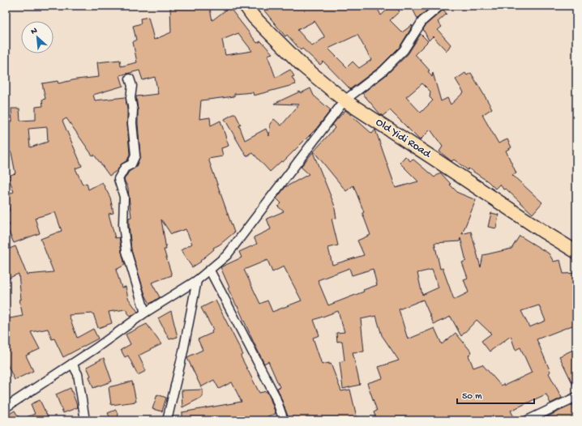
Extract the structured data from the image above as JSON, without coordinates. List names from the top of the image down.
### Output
{
  "streets": {
    "main road": ["Old Yidi Road"]
  },
  "scale_bar": "50 m",
  "north": "top left"
}
